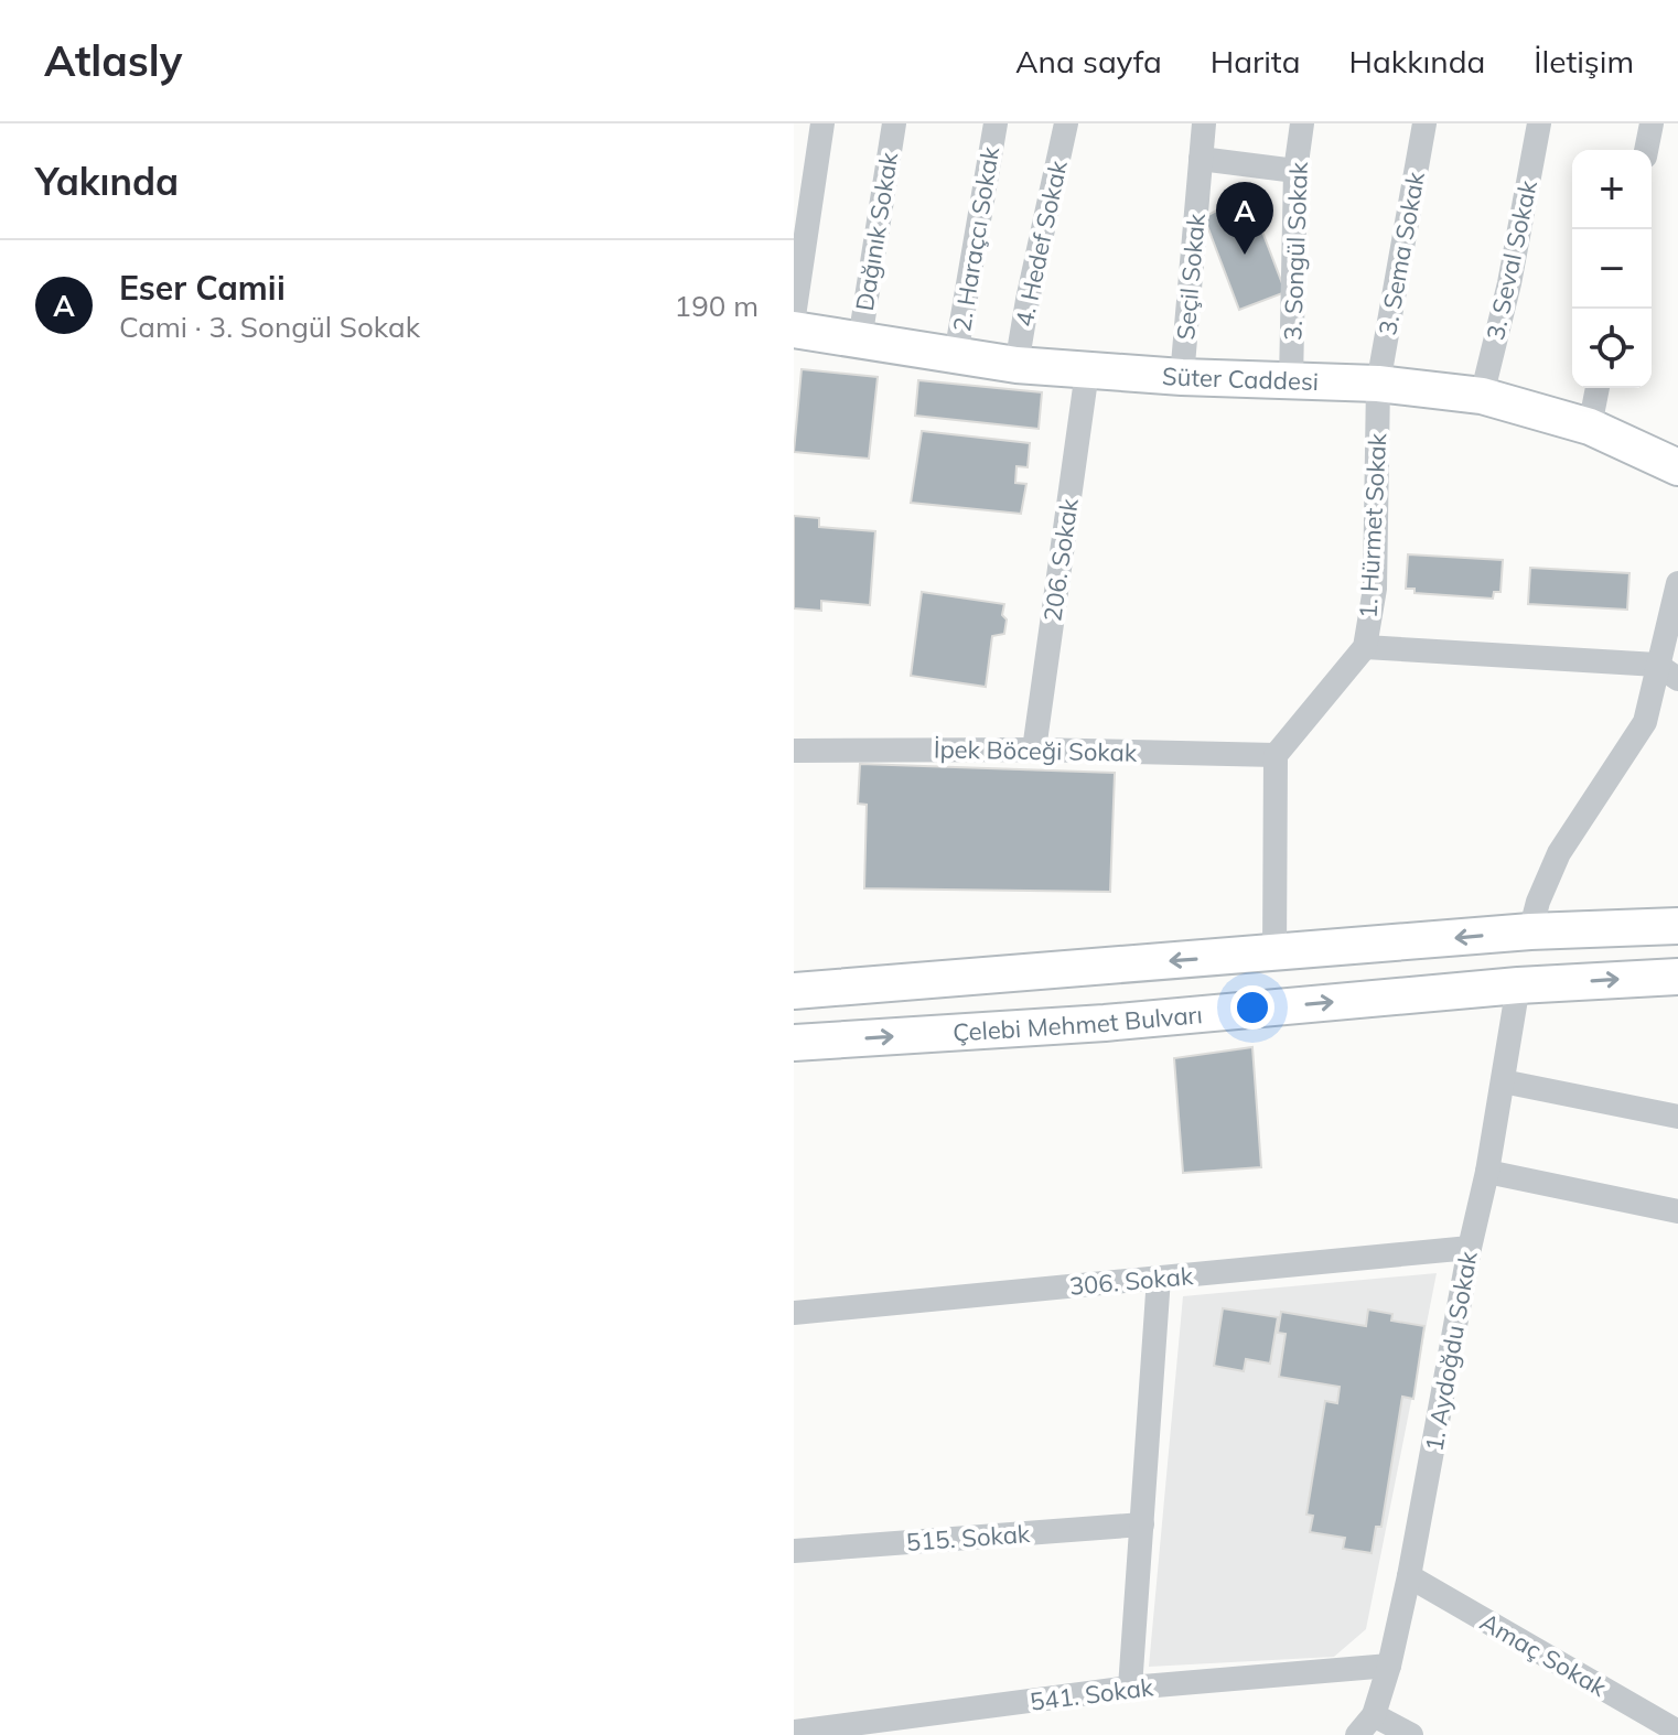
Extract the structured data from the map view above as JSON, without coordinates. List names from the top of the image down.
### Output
{
  "streets": {
    "main road": ["Süter Caddesi", "Çelebi Mehmet Bulvarı"],
    "street": [
      "Dağınık Sokak",
      "2. Haraçcı Sokak",
      "4. Hedef Sokak",
      "3. Songül Sokak",
      "3. Sema Sokak",
      "3. Seval Sokak",
      "Seçil Sokak",
      "1. Hürmet Sokak",
      "206. Sokak",
      "İpek Böceği Sokak",
      "306. Sokak",
      "1. Aydoğdu Sokak",
      "515. Sokak",
      "Amaç Sokak",
      "541. Sokak"
    ]
  },
  "crossings": [
    ["Dağınık Sokak", "Süter Caddesi"],
    ["2. Haraçcı Sokak", "Süter Caddesi"],
    ["4. Hedef Sokak", "Süter Caddesi"],
    ["3. Songül Sokak", "Süter Caddesi"],
    ["3. Sema Sokak", "Süter Caddesi"],
    ["3. Sema Sokak", "1. Hürmet Sokak"],
    ["3. Seval Sokak", "Süter Caddesi"],
    ["Seçil Sokak", "Süter Caddesi"],
    ["Süter Caddesi", "1. Hürmet Sokak"],
    ["Süter Caddesi", "206. Sokak"],
    ["1. Hürmet Sokak", "İpek Böceği Sokak"],
    ["206. Sokak", "İpek Böceği Sokak"],
    ["Çelebi Mehmet Bulvarı", "1. Aydoğdu Sokak"],
    ["306. Sokak", "1. Aydoğdu Sokak"],
    ["1. Aydoğdu Sokak", "Amaç Sokak"],
    ["1. Aydoğdu Sokak", "541. Sokak"]
  ],
  "page": {
    "header": "Atlasly",
    "nav": [
      "Ana sayfa",
      "Harita",
      "Hakkında",
      "İletişim"
    ],
    "heading": "Yakında",
    "map_buttons": ["+", "−"],
    "pins": "A",
    "list": [
      {
        "mark": "A",
        "name": "Eser Camii",
        "note": "Cami · 3. Songül Sokak",
        "value": "190 m"
      }
    ]
  }
}
